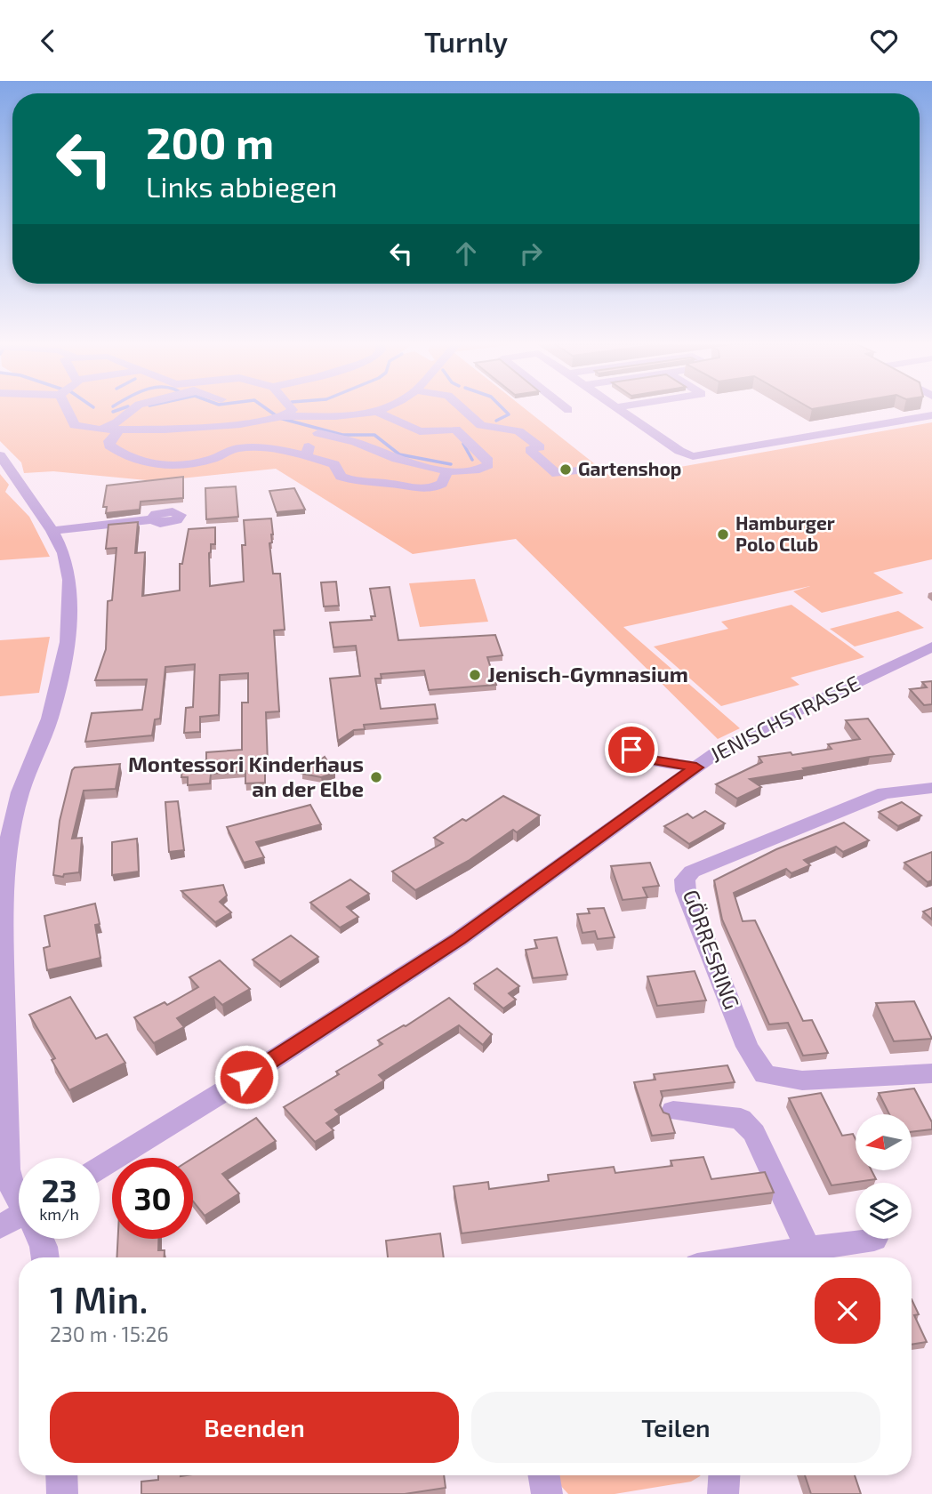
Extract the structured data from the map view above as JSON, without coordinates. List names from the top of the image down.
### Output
{
  "streets": {
    "street": ["JENISCHSTRASSE", "GÖRRESRING"]
  },
  "places": [
    "Gartenshop",
    "Hamburger Polo Club",
    "Jenisch-Gymnasium",
    "Montessori Kinderhaus an der Elbe"
  ],
  "north": "left",
  "page": {
    "header": "Turnly",
    "turn": ["200 m", "Links abbiegen"],
    "speed": "23 km/h",
    "limit": "30",
    "heading": ["1 Min.", "230 m · 15:26"],
    "buttons": ["Beenden", "Teilen"]
  }
}
